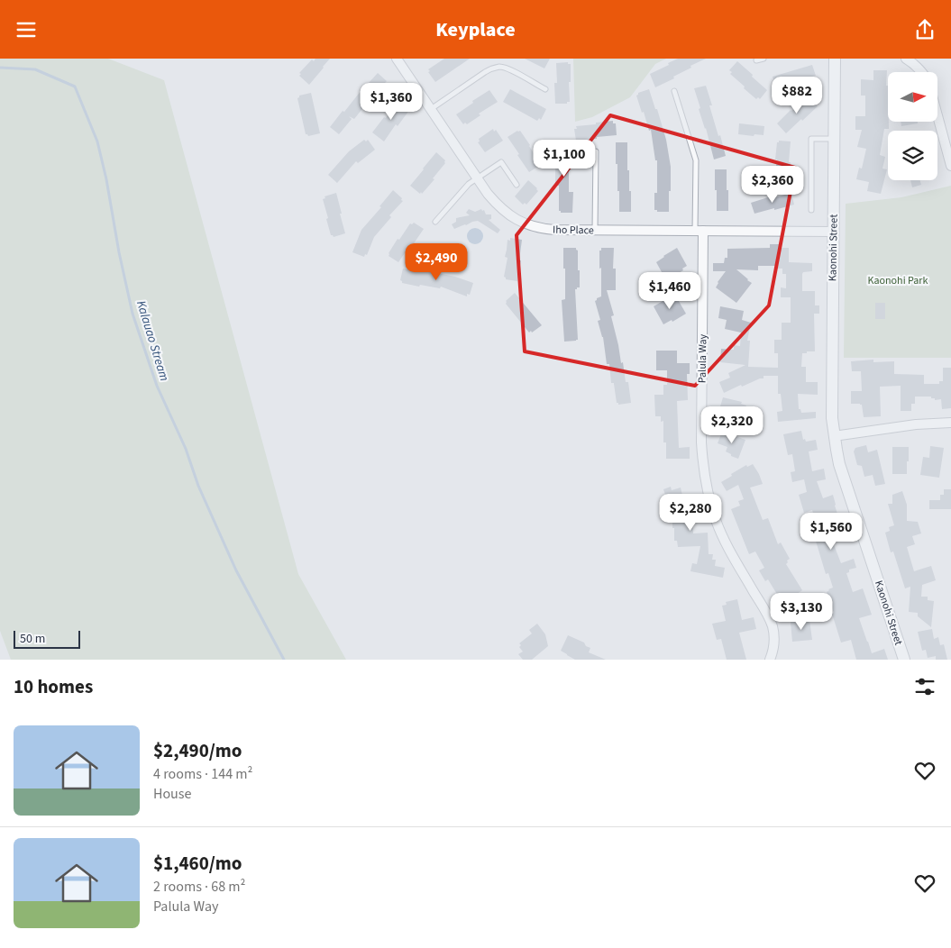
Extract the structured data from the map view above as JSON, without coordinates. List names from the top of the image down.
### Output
{
  "streets": {
    "street": ["Iho Place", "Kaonohi Street", "Palula Way"]
  },
  "crossings": [
    ["Iho Place", "Kaonohi Street"],
    ["Iho Place", "Palula Way"]
  ],
  "water": ["Kalauao Stream"],
  "parks": ["Kaonohi Park"],
  "scale_bar": "50 m",
  "north": "right",
  "page": {
    "header": "Keyplace",
    "price": [
      "$882",
      "$1,360",
      "$1,100",
      "$2,360",
      "$2,490",
      "$1,460",
      "$2,320",
      "$2,280",
      "$1,560",
      "$3,130"
    ],
    "scale": "50 m",
    "heading": "10 homes",
    "list": [
      {
        "name": "$2,490/mo",
        "note": "4 rooms · 144 m² · House"
      },
      {
        "name": "$1,460/mo",
        "note": "2 rooms · 68 m² · Palula Way"
      }
    ]
  }
}
